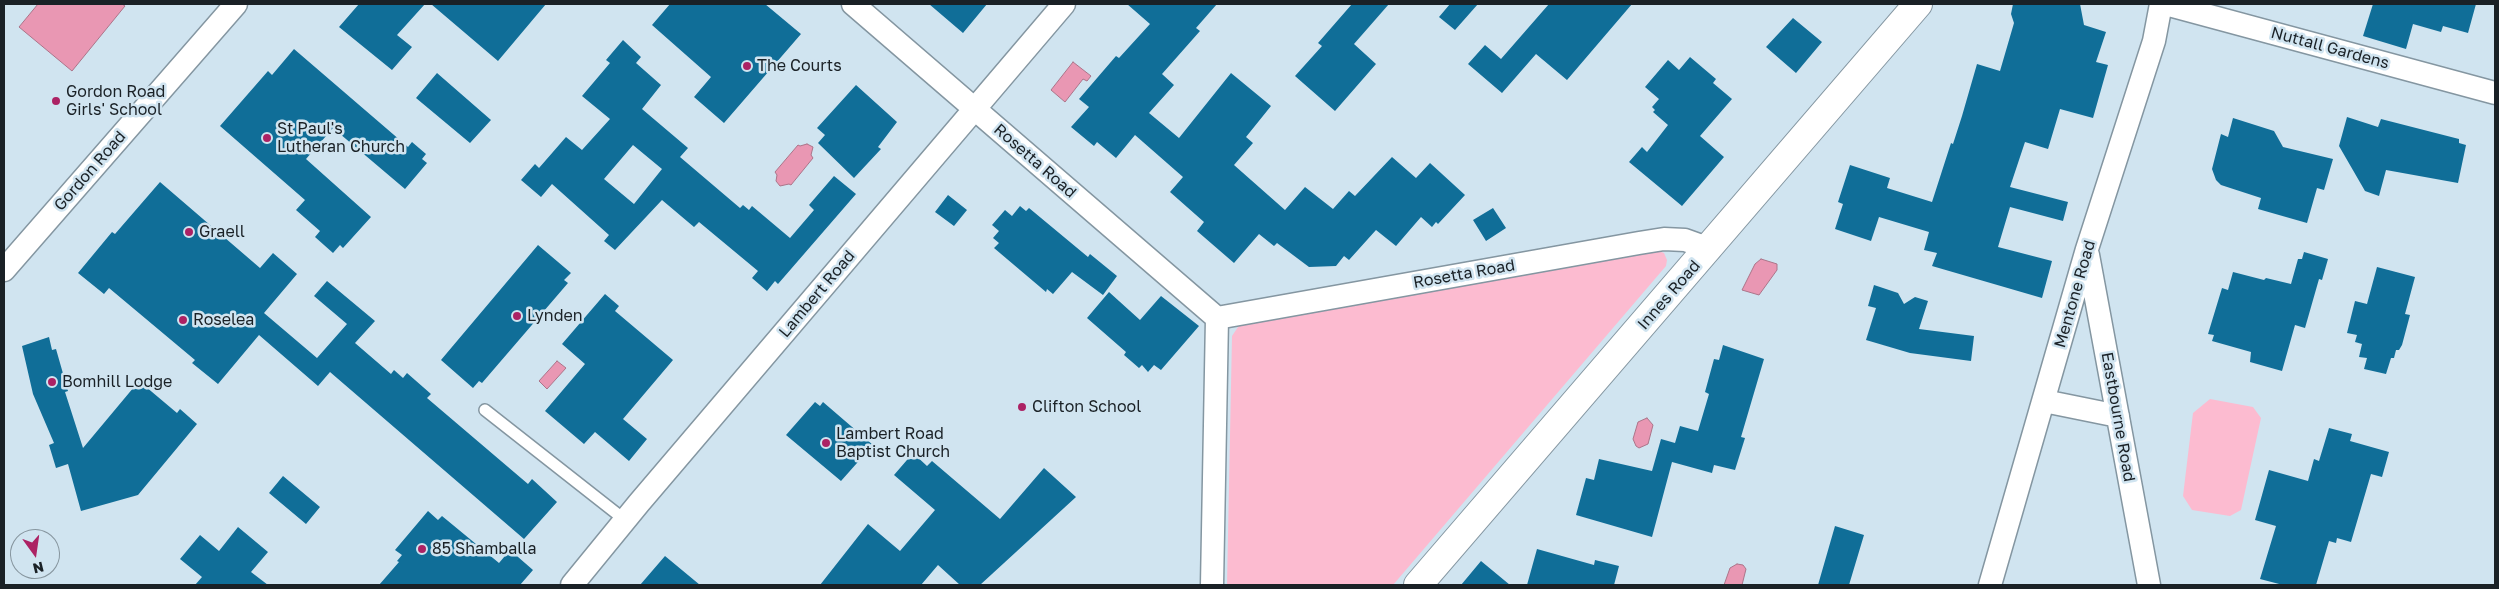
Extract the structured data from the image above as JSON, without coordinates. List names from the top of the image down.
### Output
{
  "streets": {
    "street": [
      "Nuttall Gardens",
      "Rosetta Road",
      "Gordon Road",
      "Lambert Road",
      "Mentone Road",
      "Innes Road",
      "Eastbourne Road"
    ]
  },
  "crossings": [
    ["Nuttall Gardens", "Mentone Road"],
    ["Rosetta Road", "Lambert Road"],
    ["Rosetta Road", "Innes Road"],
    ["Mentone Road", "Eastbourne Road"]
  ],
  "places": [
    "The Courts",
    "Gordon Road Girls' School",
    "St Paul's Lutheran Church",
    "Graell",
    "Lynden",
    "Roselea",
    "Bomhill Lodge",
    "Clifton School",
    "Lambert Road Baptist Church",
    "85 Shamballa"
  ],
  "north": "bottom"
}
